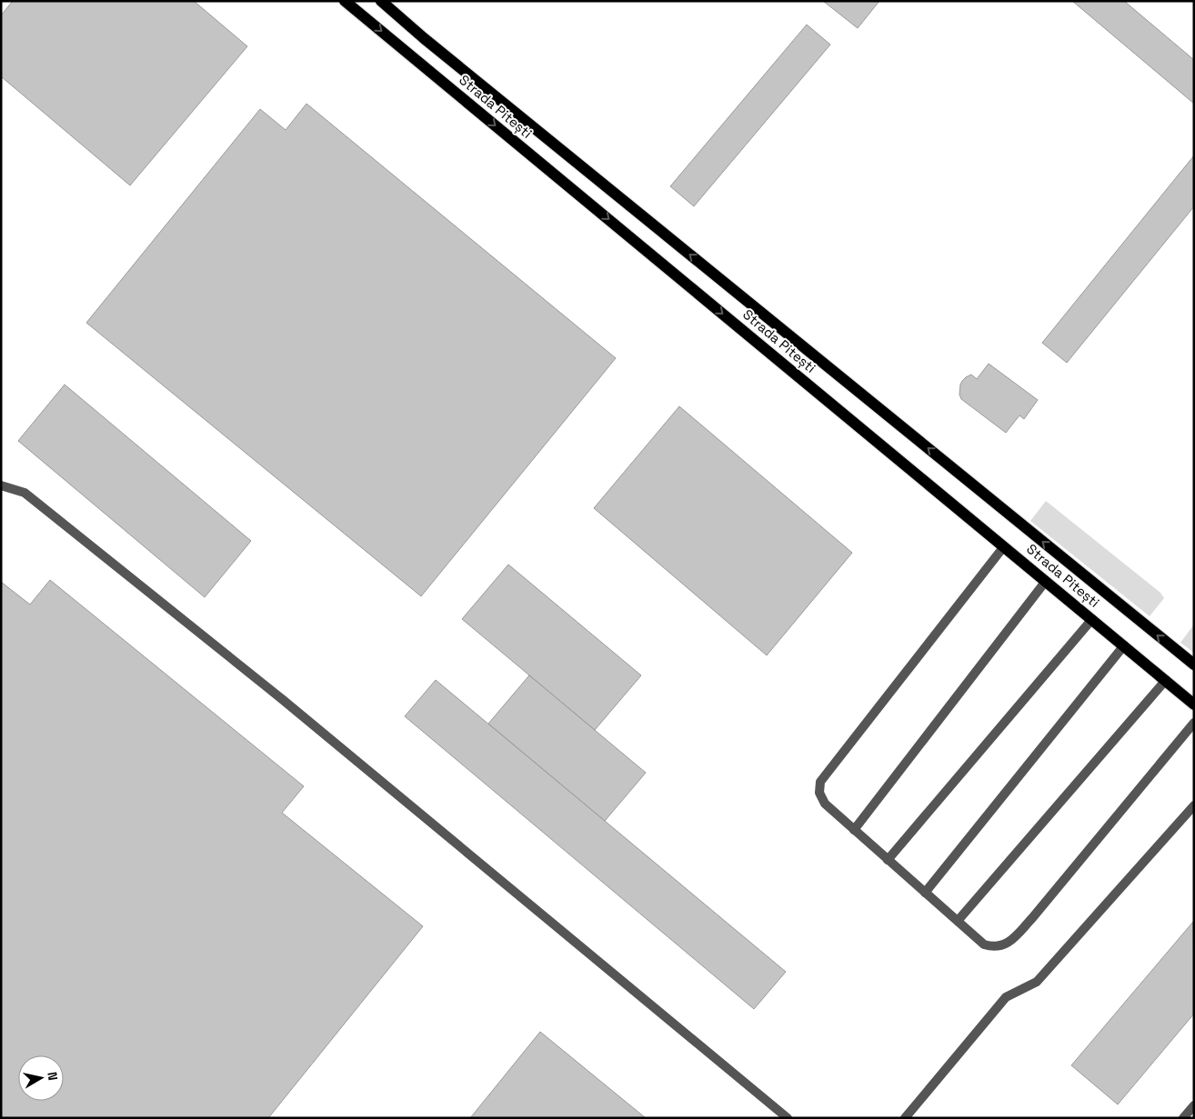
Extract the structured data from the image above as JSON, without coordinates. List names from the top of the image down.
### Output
{
  "streets": {
    "main road": ["Strada Pitești"]
  },
  "north": "right"
}
